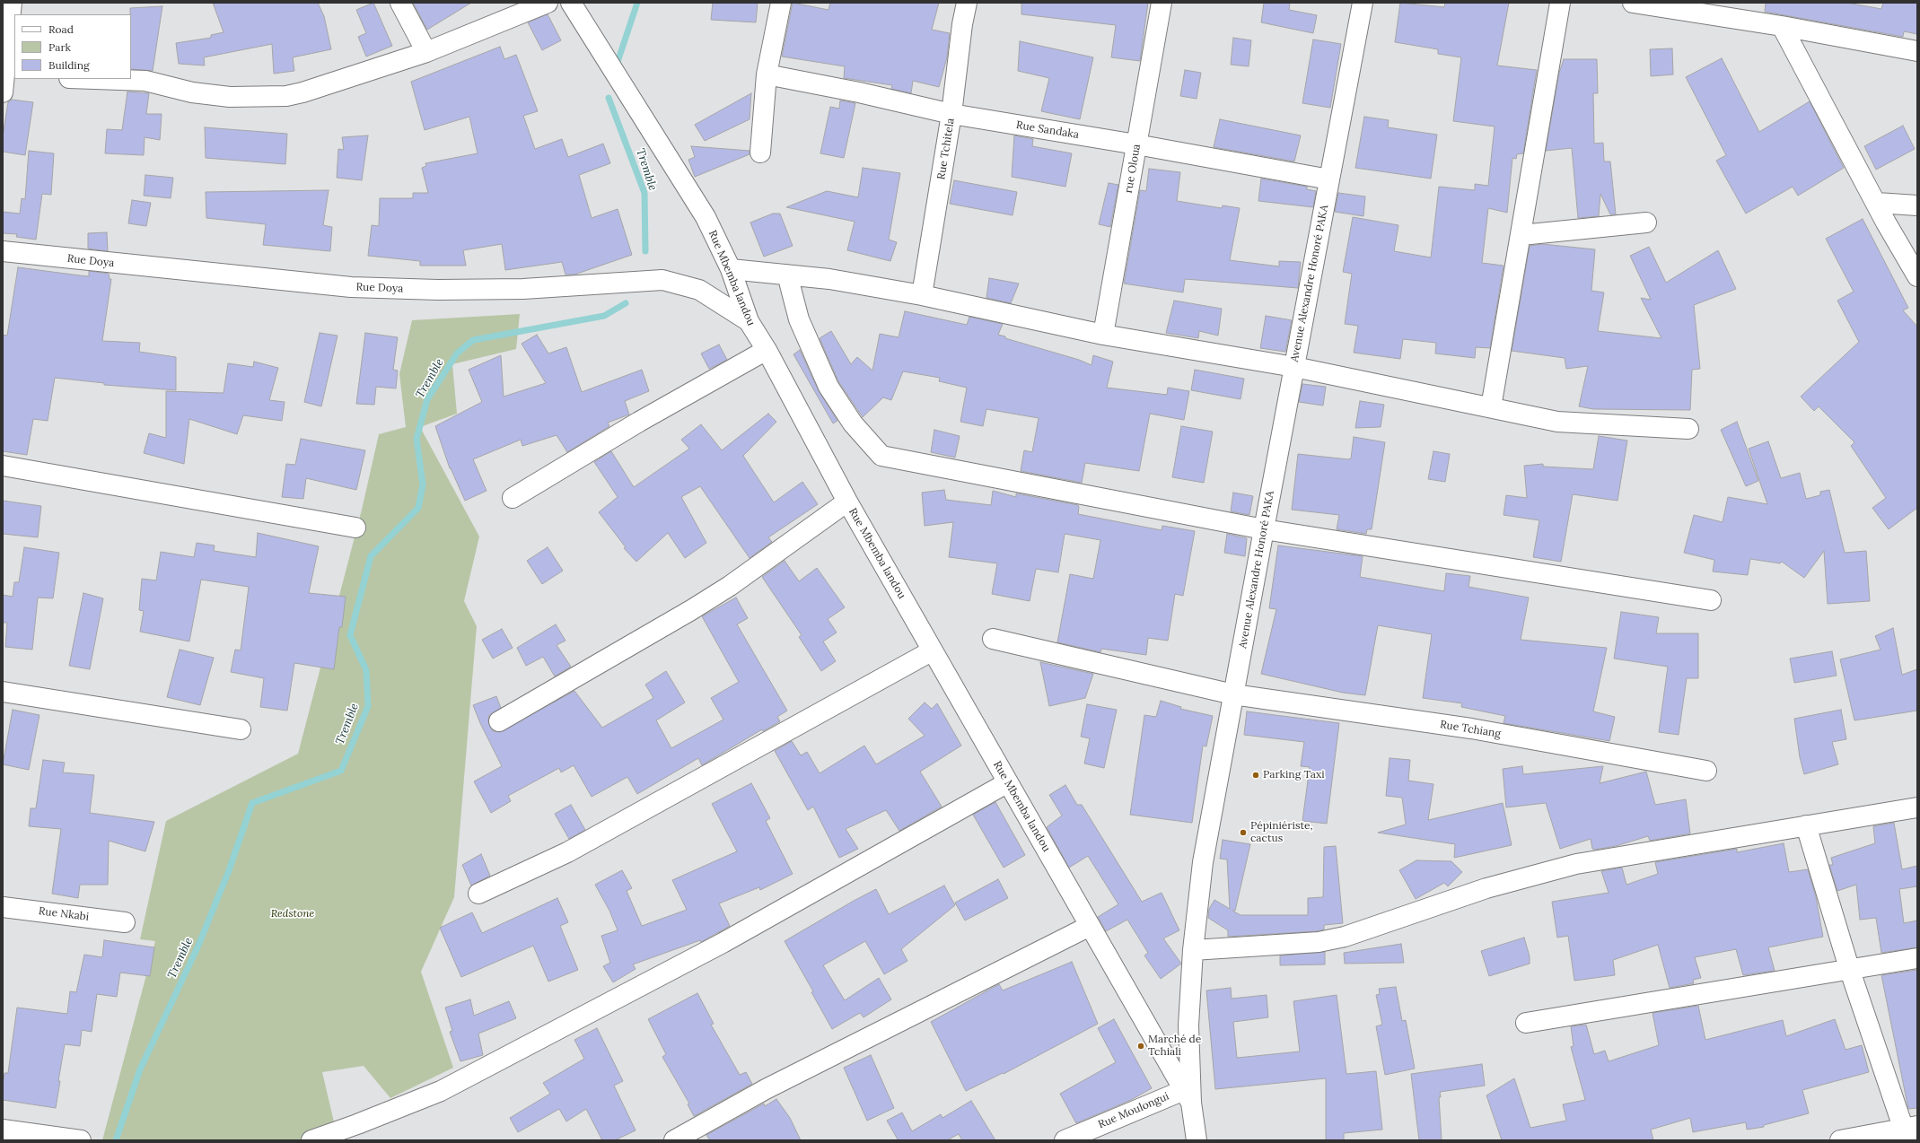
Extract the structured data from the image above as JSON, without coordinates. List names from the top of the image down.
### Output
{
  "streets": {
    "street": [
      "Rue Sandaka",
      "Rue Tchitela",
      "rue Oloua",
      "Rue Doya",
      "Rue Mbemba landou",
      "Avenue Alexandre Honoré PAKA",
      "Rue Tchiang",
      "Rue Nkabi",
      "Rue Moulongui"
    ]
  },
  "crossings": [
    ["Rue Sandaka", "Rue Tchitela"],
    ["Rue Sandaka", "rue Oloua"],
    ["Rue Sandaka", "Avenue Alexandre Honoré PAKA"],
    ["Rue Doya", "Rue Mbemba landou"],
    ["Rue Mbemba landou", "Avenue Alexandre Honoré PAKA"],
    ["Rue Mbemba landou", "Rue Moulongui"],
    ["Avenue Alexandre Honoré PAKA", "Rue Tchiang"],
    ["Avenue Alexandre Honoré PAKA", "Rue Moulongui"]
  ],
  "water": ["Tremble"],
  "parks": ["Redstone"],
  "places": ["Parking Taxi", "Pépiniériste, cactus", "Marché de Tchiali"],
  "legend": ["Road", "Park", "Building"]
}
